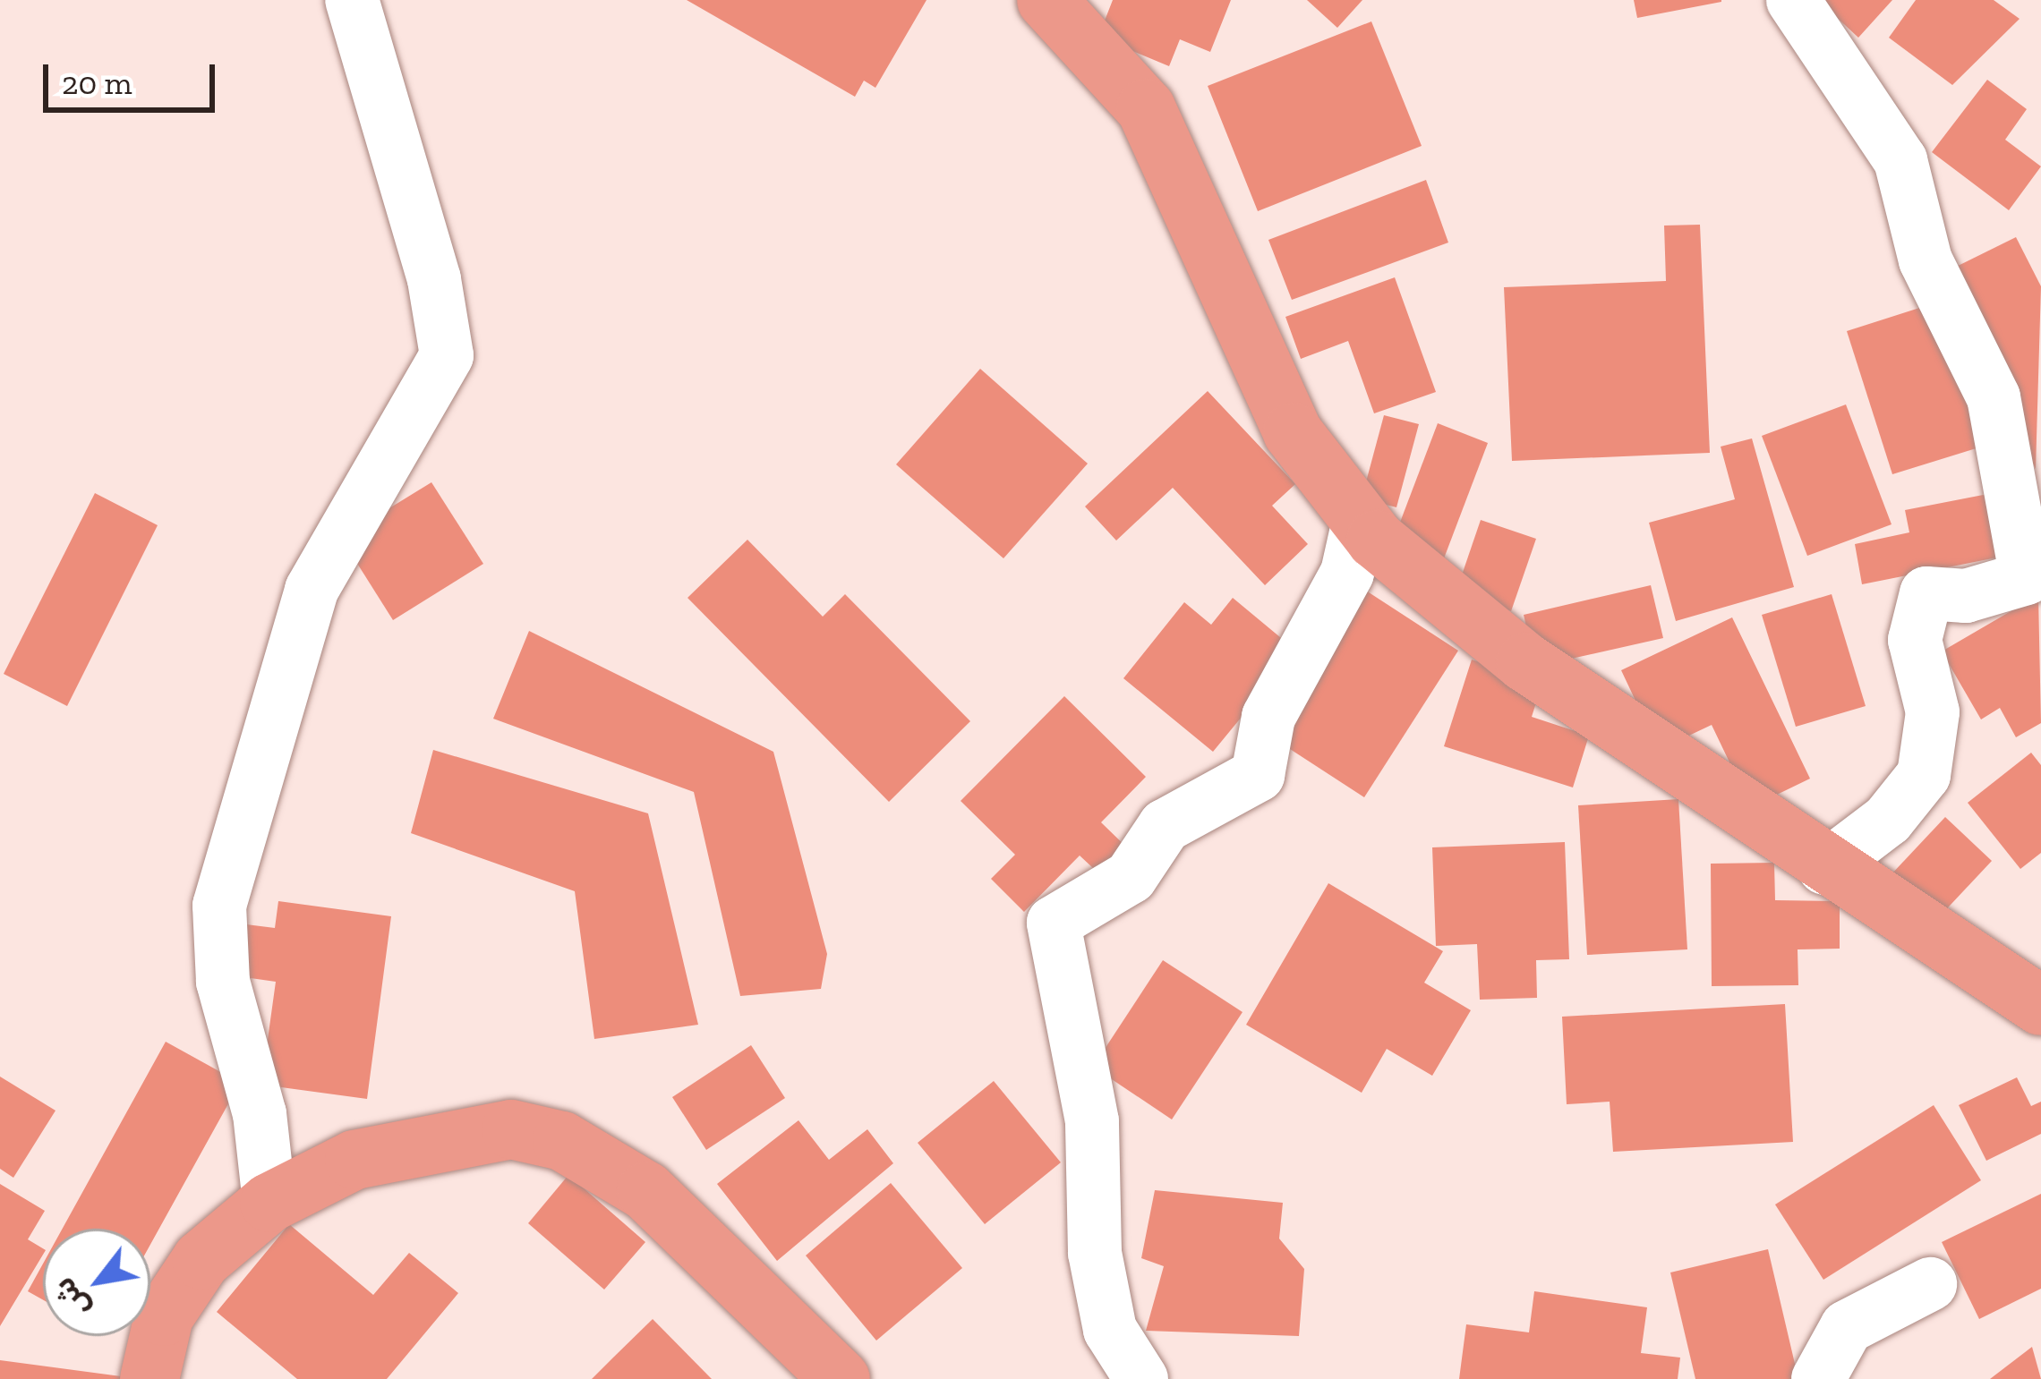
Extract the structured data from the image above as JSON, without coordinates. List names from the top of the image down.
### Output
{
  "scale_bar": "20 m",
  "north": "bottom left"
}
